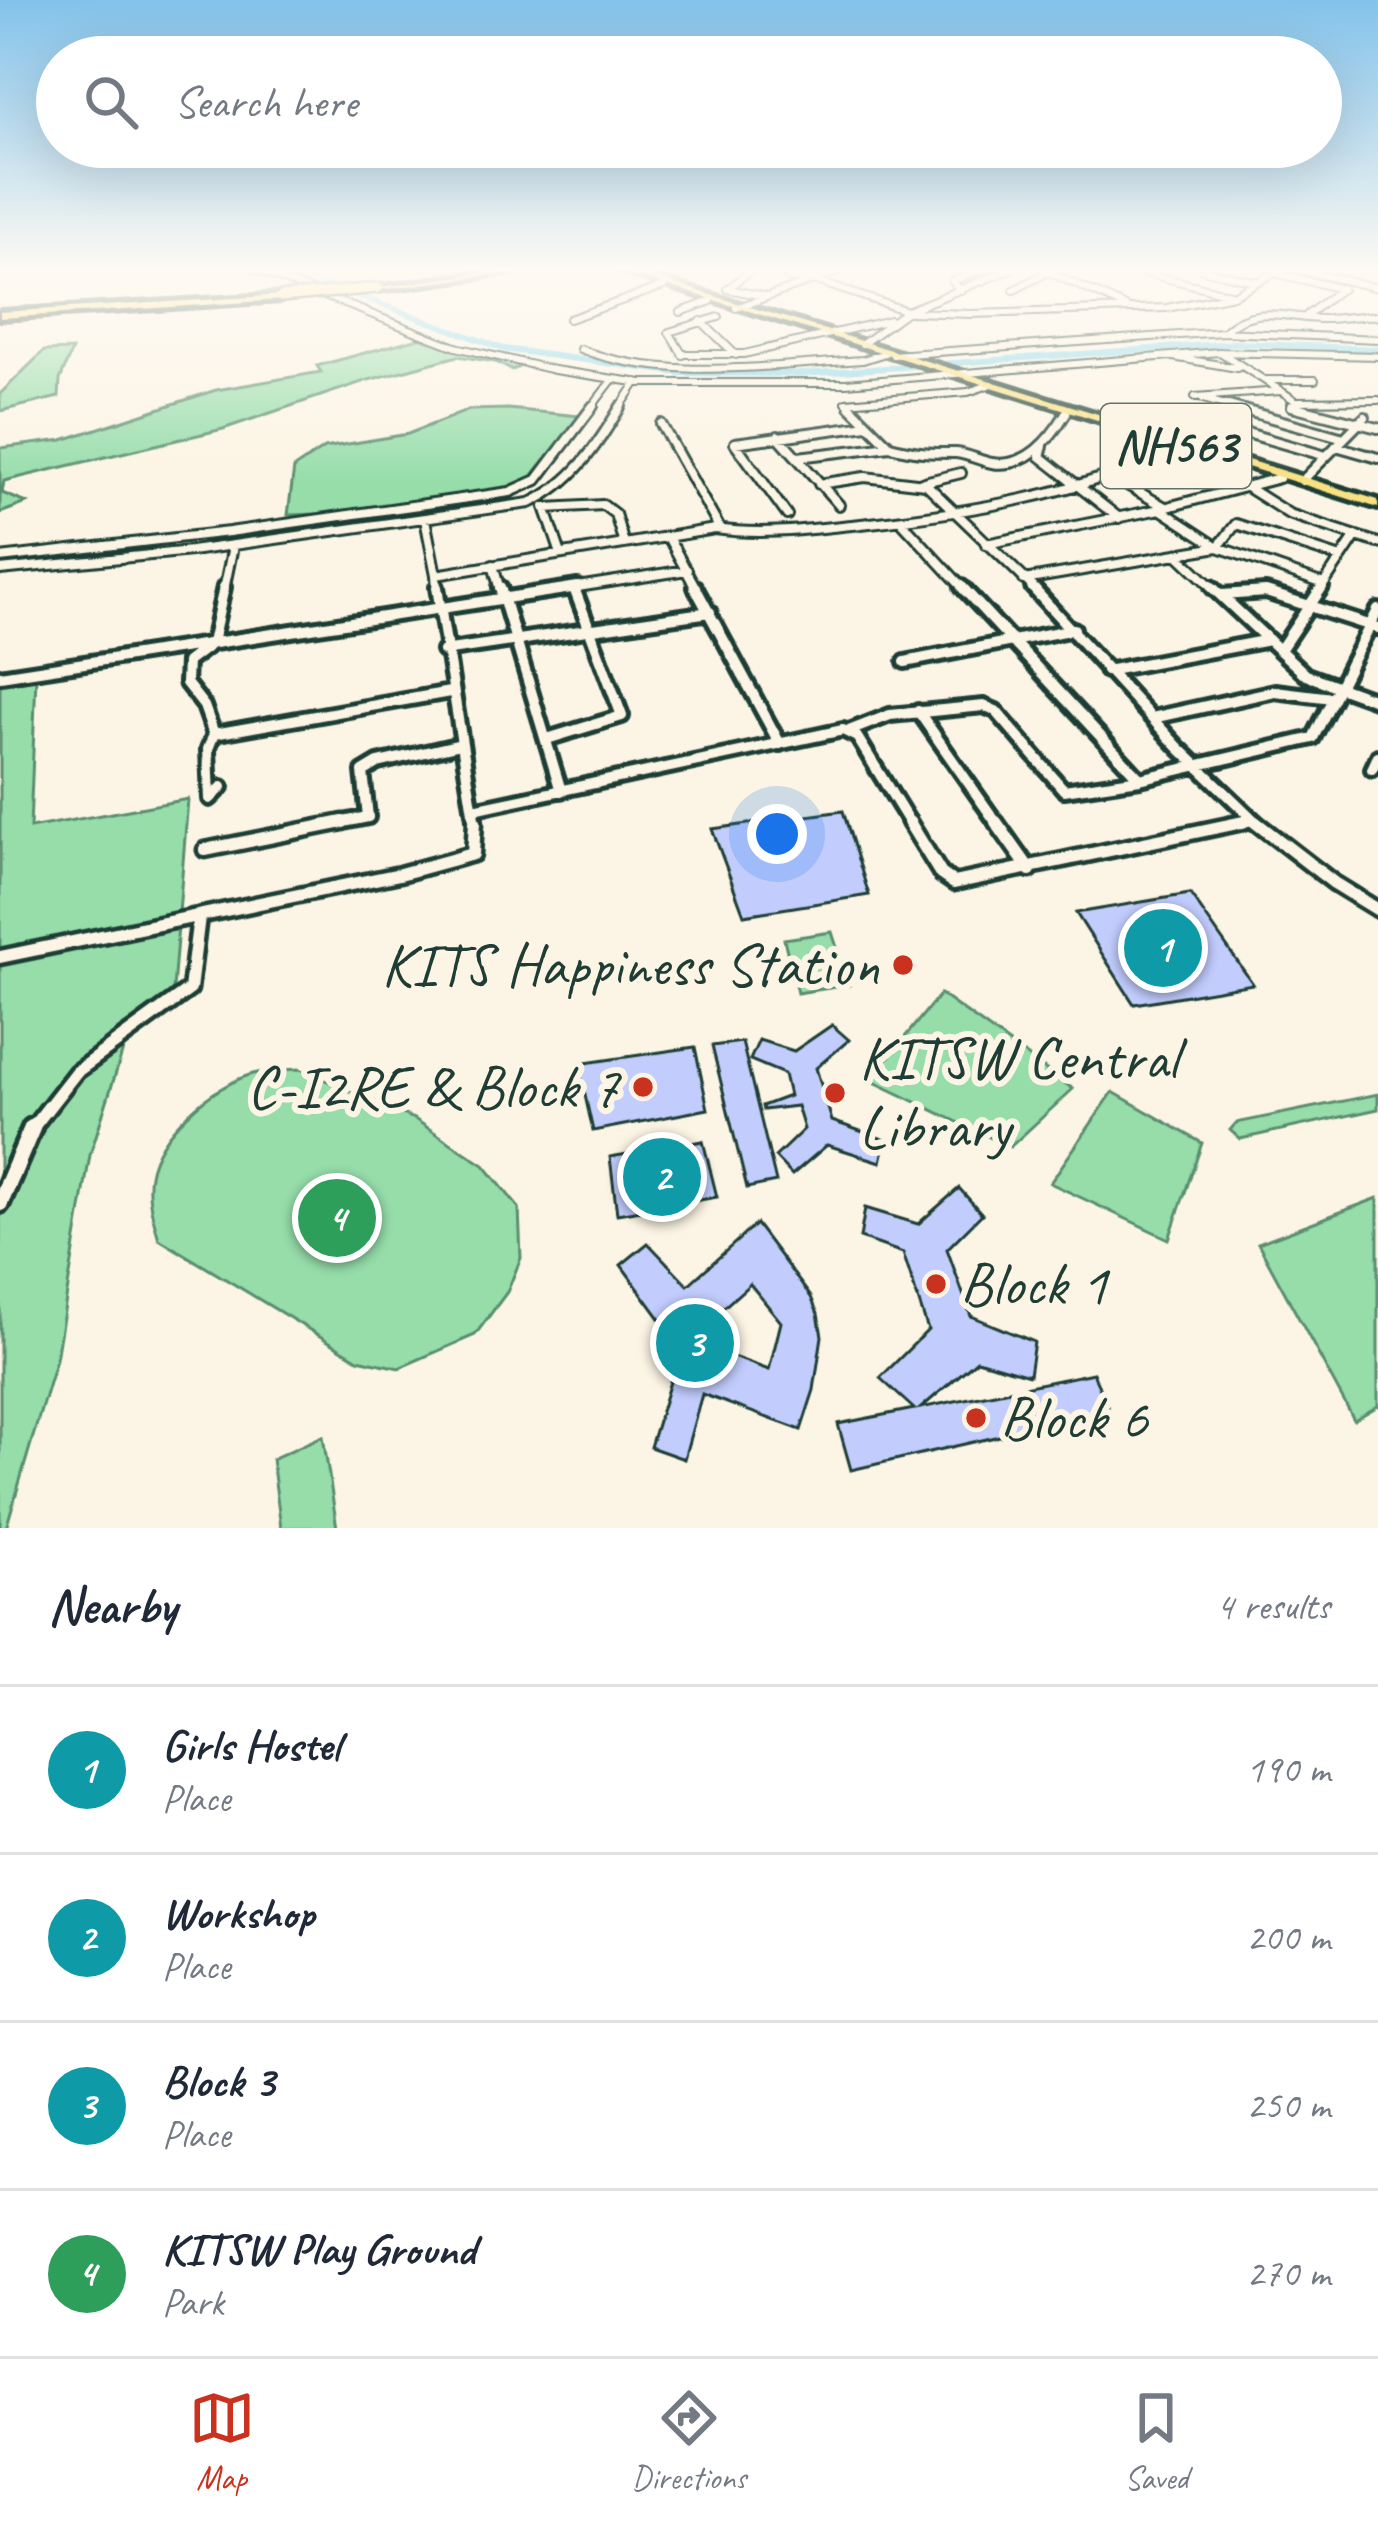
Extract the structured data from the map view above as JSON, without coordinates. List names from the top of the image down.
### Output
{
  "streets": {
    "highway": ["NH563"]
  },
  "places": [
    "KITS Happiness Station",
    "C-I2RE & Block 7",
    "KITSW Central Library",
    "Block 1",
    "Block 6"
  ],
  "page": {
    "search": "Search here",
    "pins": [
      "1",
      "2",
      "4",
      "3"
    ],
    "heading": ["Nearby", "4 results"],
    "list": [
      {
        "mark": "1",
        "name": "Girls Hostel",
        "note": "Place",
        "value": "190 m"
      },
      {
        "mark": "2",
        "name": "Workshop",
        "note": "Place",
        "value": "200 m"
      },
      {
        "mark": "3",
        "name": "Block 3",
        "note": "Place",
        "value": "250 m"
      },
      {
        "mark": "4",
        "name": "KITSW Play Ground",
        "note": "Park",
        "value": "270 m"
      }
    ],
    "nav": ["Map", "Directions", "Saved"]
  }
}
